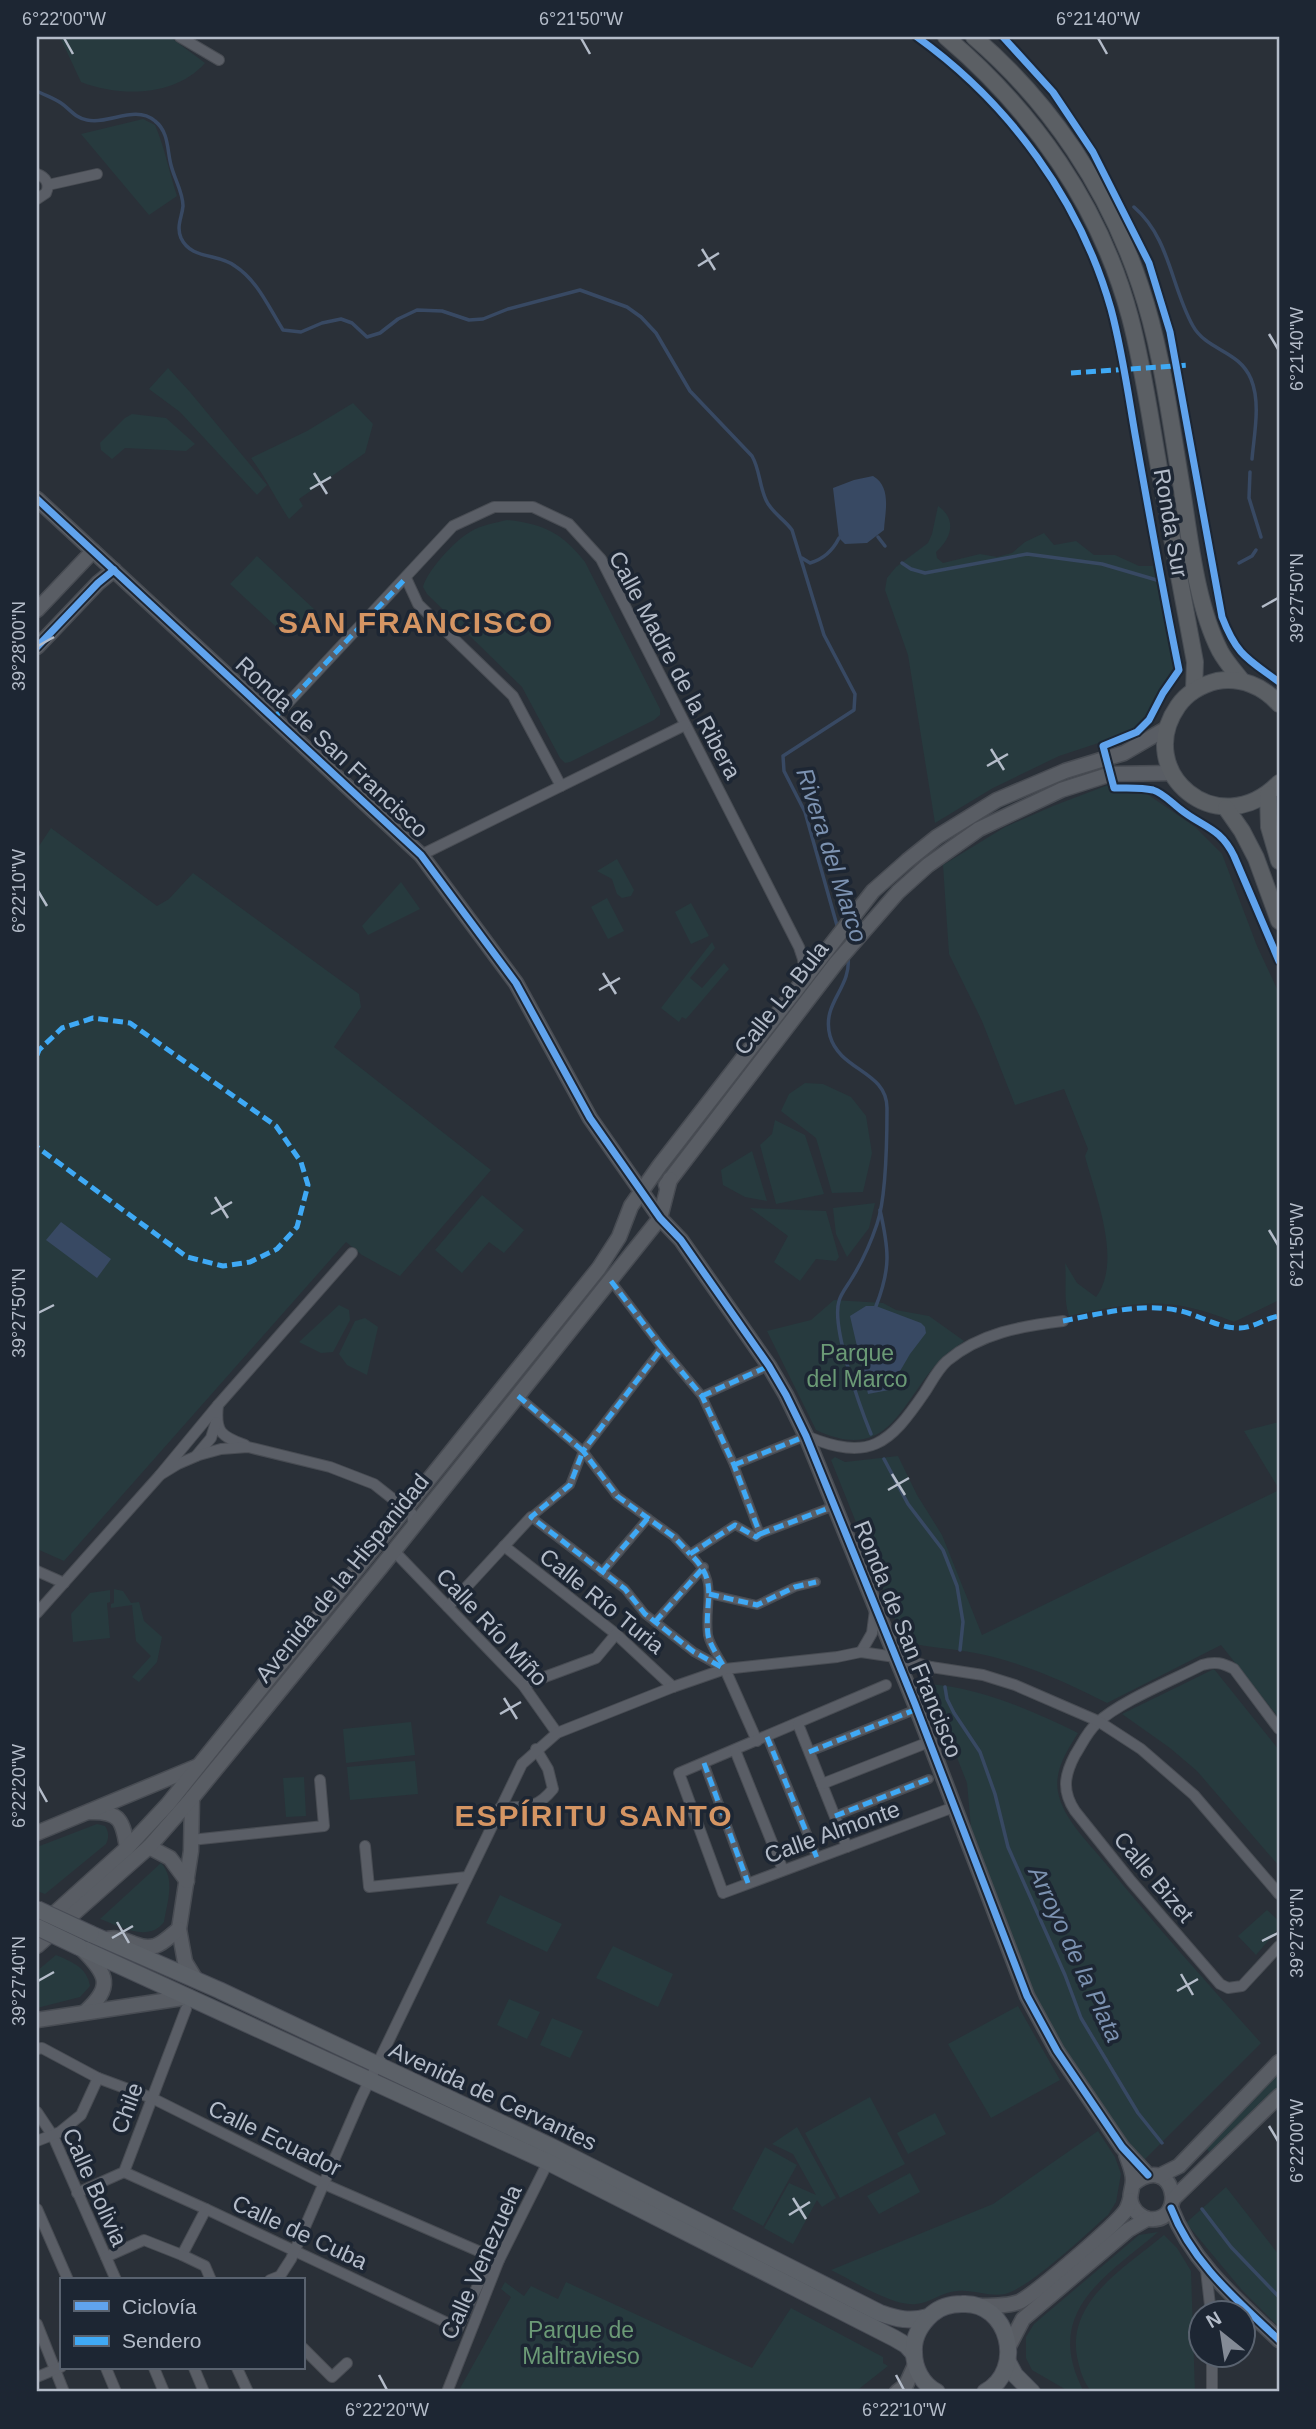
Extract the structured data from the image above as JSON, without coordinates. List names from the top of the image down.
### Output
{
  "streets": {
    "highway": ["Ronda Sur"],
    "main road": [
      "Ronda de San Francisco",
      "Calle La Bula",
      "Avenida de la Hispanidad",
      "Avenida de Cervantes"
    ],
    "street": [
      "Calle Madre de la Ribera",
      "Calle Río Turia",
      "Calle Río Miño",
      "Calle Almonte",
      "Calle Bizet",
      "Chile",
      "Calle Ecuador",
      "Calle Bolivia",
      "Calle de Cuba",
      "Calle Venezuela"
    ]
  },
  "crossings": [
    ["Calle Madre de la Ribera", "Ronda de San Francisco"],
    ["Calle Madre de la Ribera", "Calle La Bula"],
    ["Ronda de San Francisco", "Calle La Bula"],
    ["Ronda de San Francisco", "Avenida de la Hispanidad"],
    ["Ronda de San Francisco", "Calle Almonte"],
    ["Calle La Bula", "Avenida de la Hispanidad"],
    ["Avenida de la Hispanidad", "Calle Río Miño"],
    ["Avenida de la Hispanidad", "Avenida de Cervantes"],
    ["Avenida de Cervantes", "Chile"],
    ["Avenida de Cervantes", "Calle Venezuela"],
    ["Chile", "Calle Ecuador"],
    ["Chile", "Calle de Cuba"],
    ["Calle Ecuador", "Calle de Cuba"],
    ["Calle Ecuador", "Calle Venezuela"],
    ["Calle de Cuba", "Calle Venezuela"]
  ],
  "districts": ["SAN FRANCISCO", "ESPÍRITU SANTO"],
  "water": ["Rivera del Marco", "Arroyo de la Plata"],
  "parks": ["Parque del Marco", "Parque de Maltravieso"],
  "legend": ["Ciclovía", "Sendero"],
  "north": "top left",
  "coordinates": [
    "6°22'00\"W",
    "6°21'50\"W",
    "6°21'40\"W",
    "39°27'50\"N",
    "39°28'00\"N",
    "6°22'10\"W",
    "6°22'20\"W",
    "39°27'30\"N",
    "39°27'40\"N"
  ]
}
